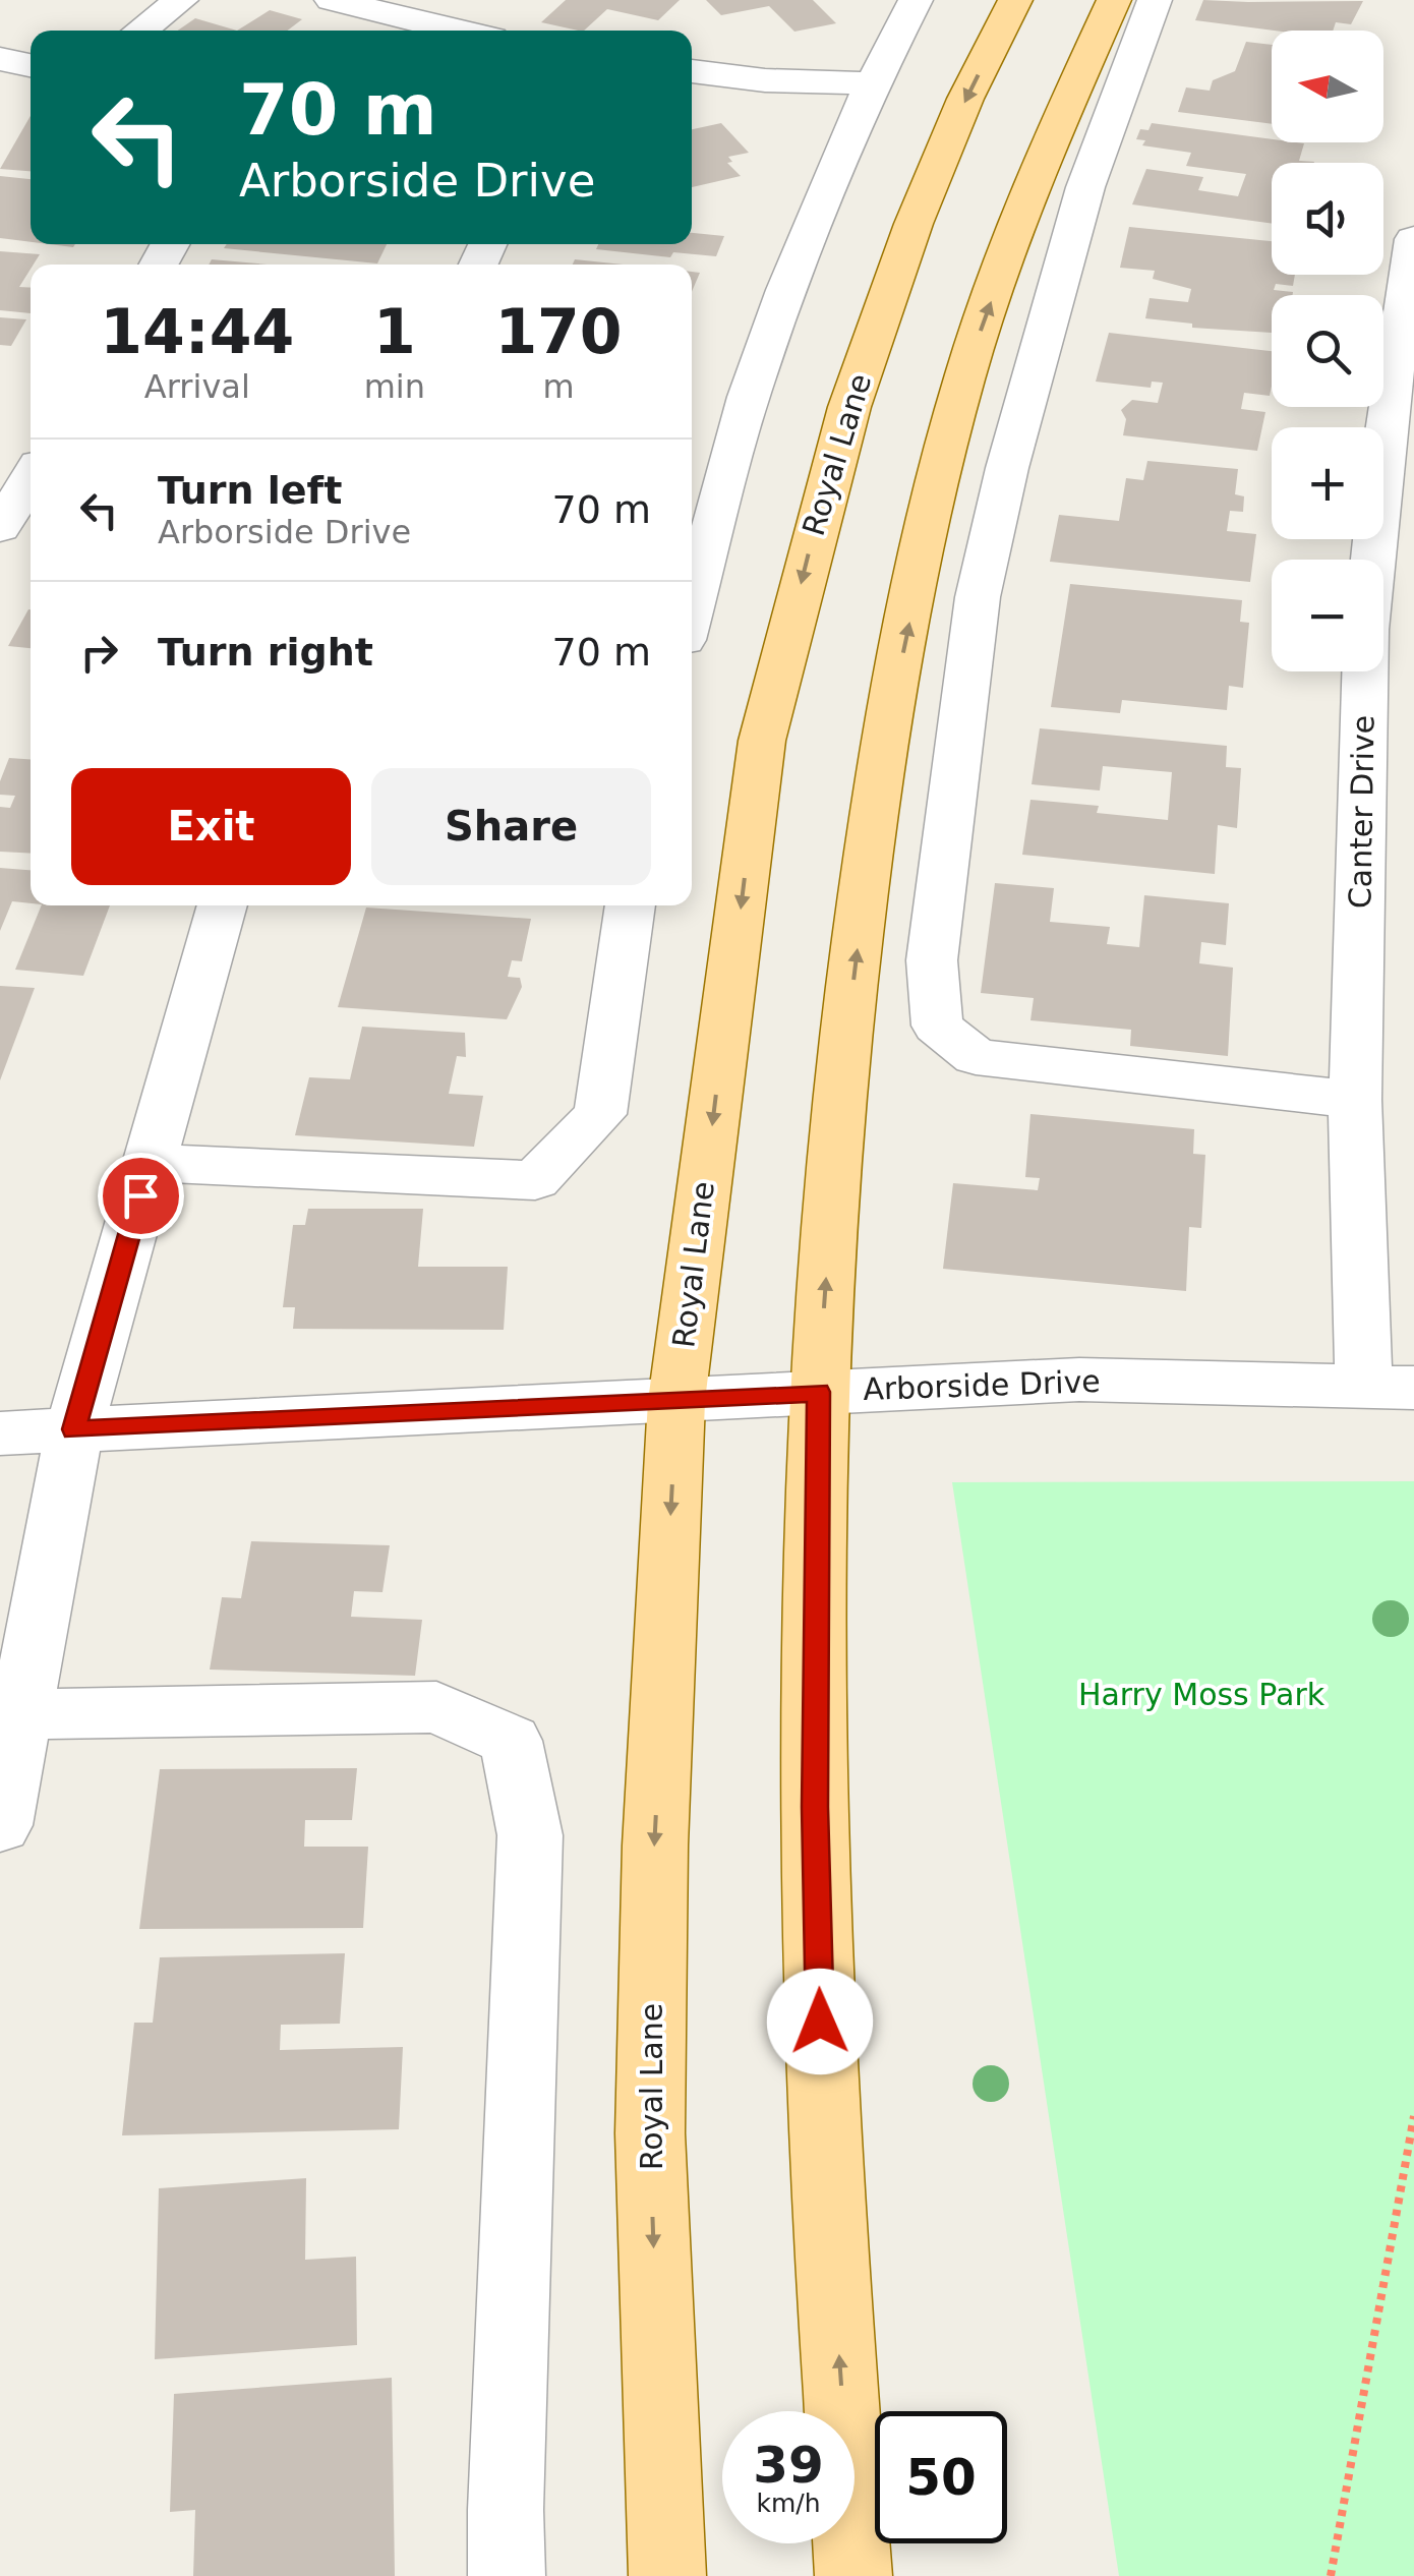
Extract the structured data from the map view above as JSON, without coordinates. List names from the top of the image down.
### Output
{
  "streets": {
    "main road": ["Royal Lane"],
    "street": ["Canter Drive", "Arborside Drive"]
  },
  "crossings": [
    ["Royal Lane", "Arborside Drive"],
    ["Canter Drive", "Arborside Drive"]
  ],
  "parks": ["Harry Moss Park"],
  "north": "left",
  "page": {
    "map_buttons": ["+", "−"],
    "turn": ["70 m", "Arborside Drive"],
    "eta": [
      "14:44",
      "Arrival",
      "1",
      "min",
      "170",
      "m"
    ],
    "list": [
      {
        "name": "Turn left",
        "note": "Arborside Drive",
        "value": "70 m"
      },
      {
        "name": "Turn right",
        "value": "70 m"
      }
    ],
    "buttons": ["Exit", "Share"],
    "speed": "39 km/h",
    "limit": "50"
  }
}
